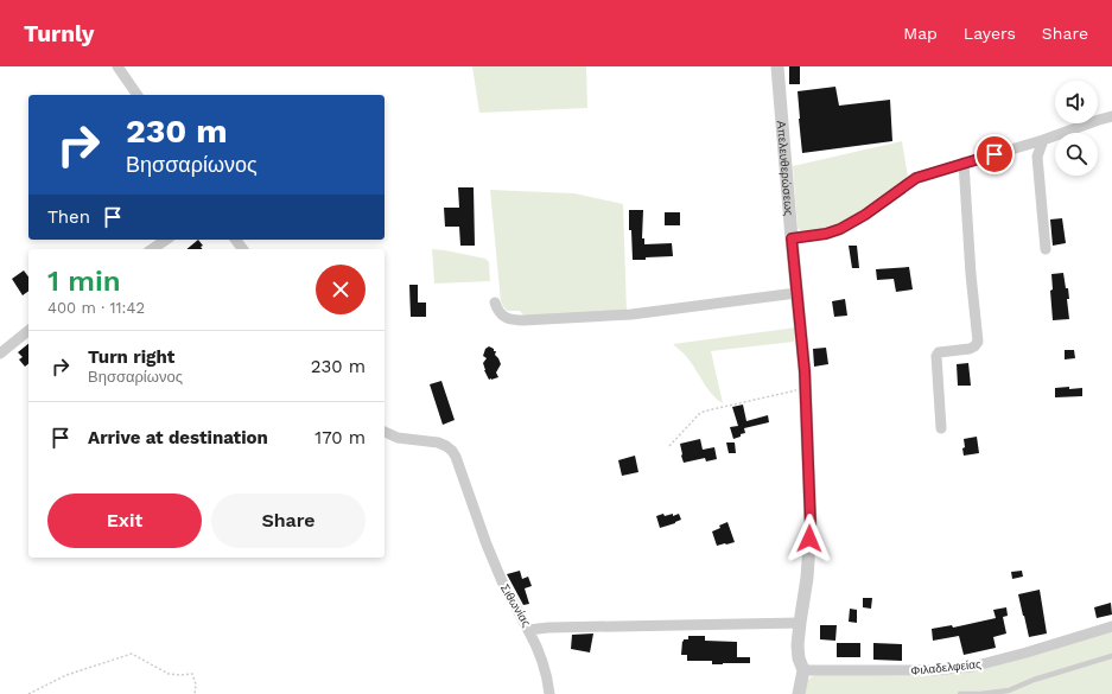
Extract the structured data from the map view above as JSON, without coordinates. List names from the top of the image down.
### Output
{
  "streets": {
    "street": ["Απελευθερώσεως", "Σιθωνίας", "Φιλαδελφείας"]
  },
  "crossings": [
    ["Απελευθερώσεως", "Σιθωνίας"],
    ["Απελευθερώσεως", "Φιλαδελφείας"]
  ],
  "page": {
    "header": "Turnly",
    "nav": ["Map", "Layers", "Share"],
    "turn": ["230 m", "Βησσαρίωνος"],
    "then": "Then",
    "heading": ["1 min", "400 m · 11:42"],
    "list": [
      {
        "name": "Turn right",
        "note": "Βησσαρίωνος",
        "value": "230 m"
      },
      {
        "name": "Arrive at destination",
        "value": "170 m"
      }
    ],
    "buttons": ["Exit", "Share"]
  }
}
